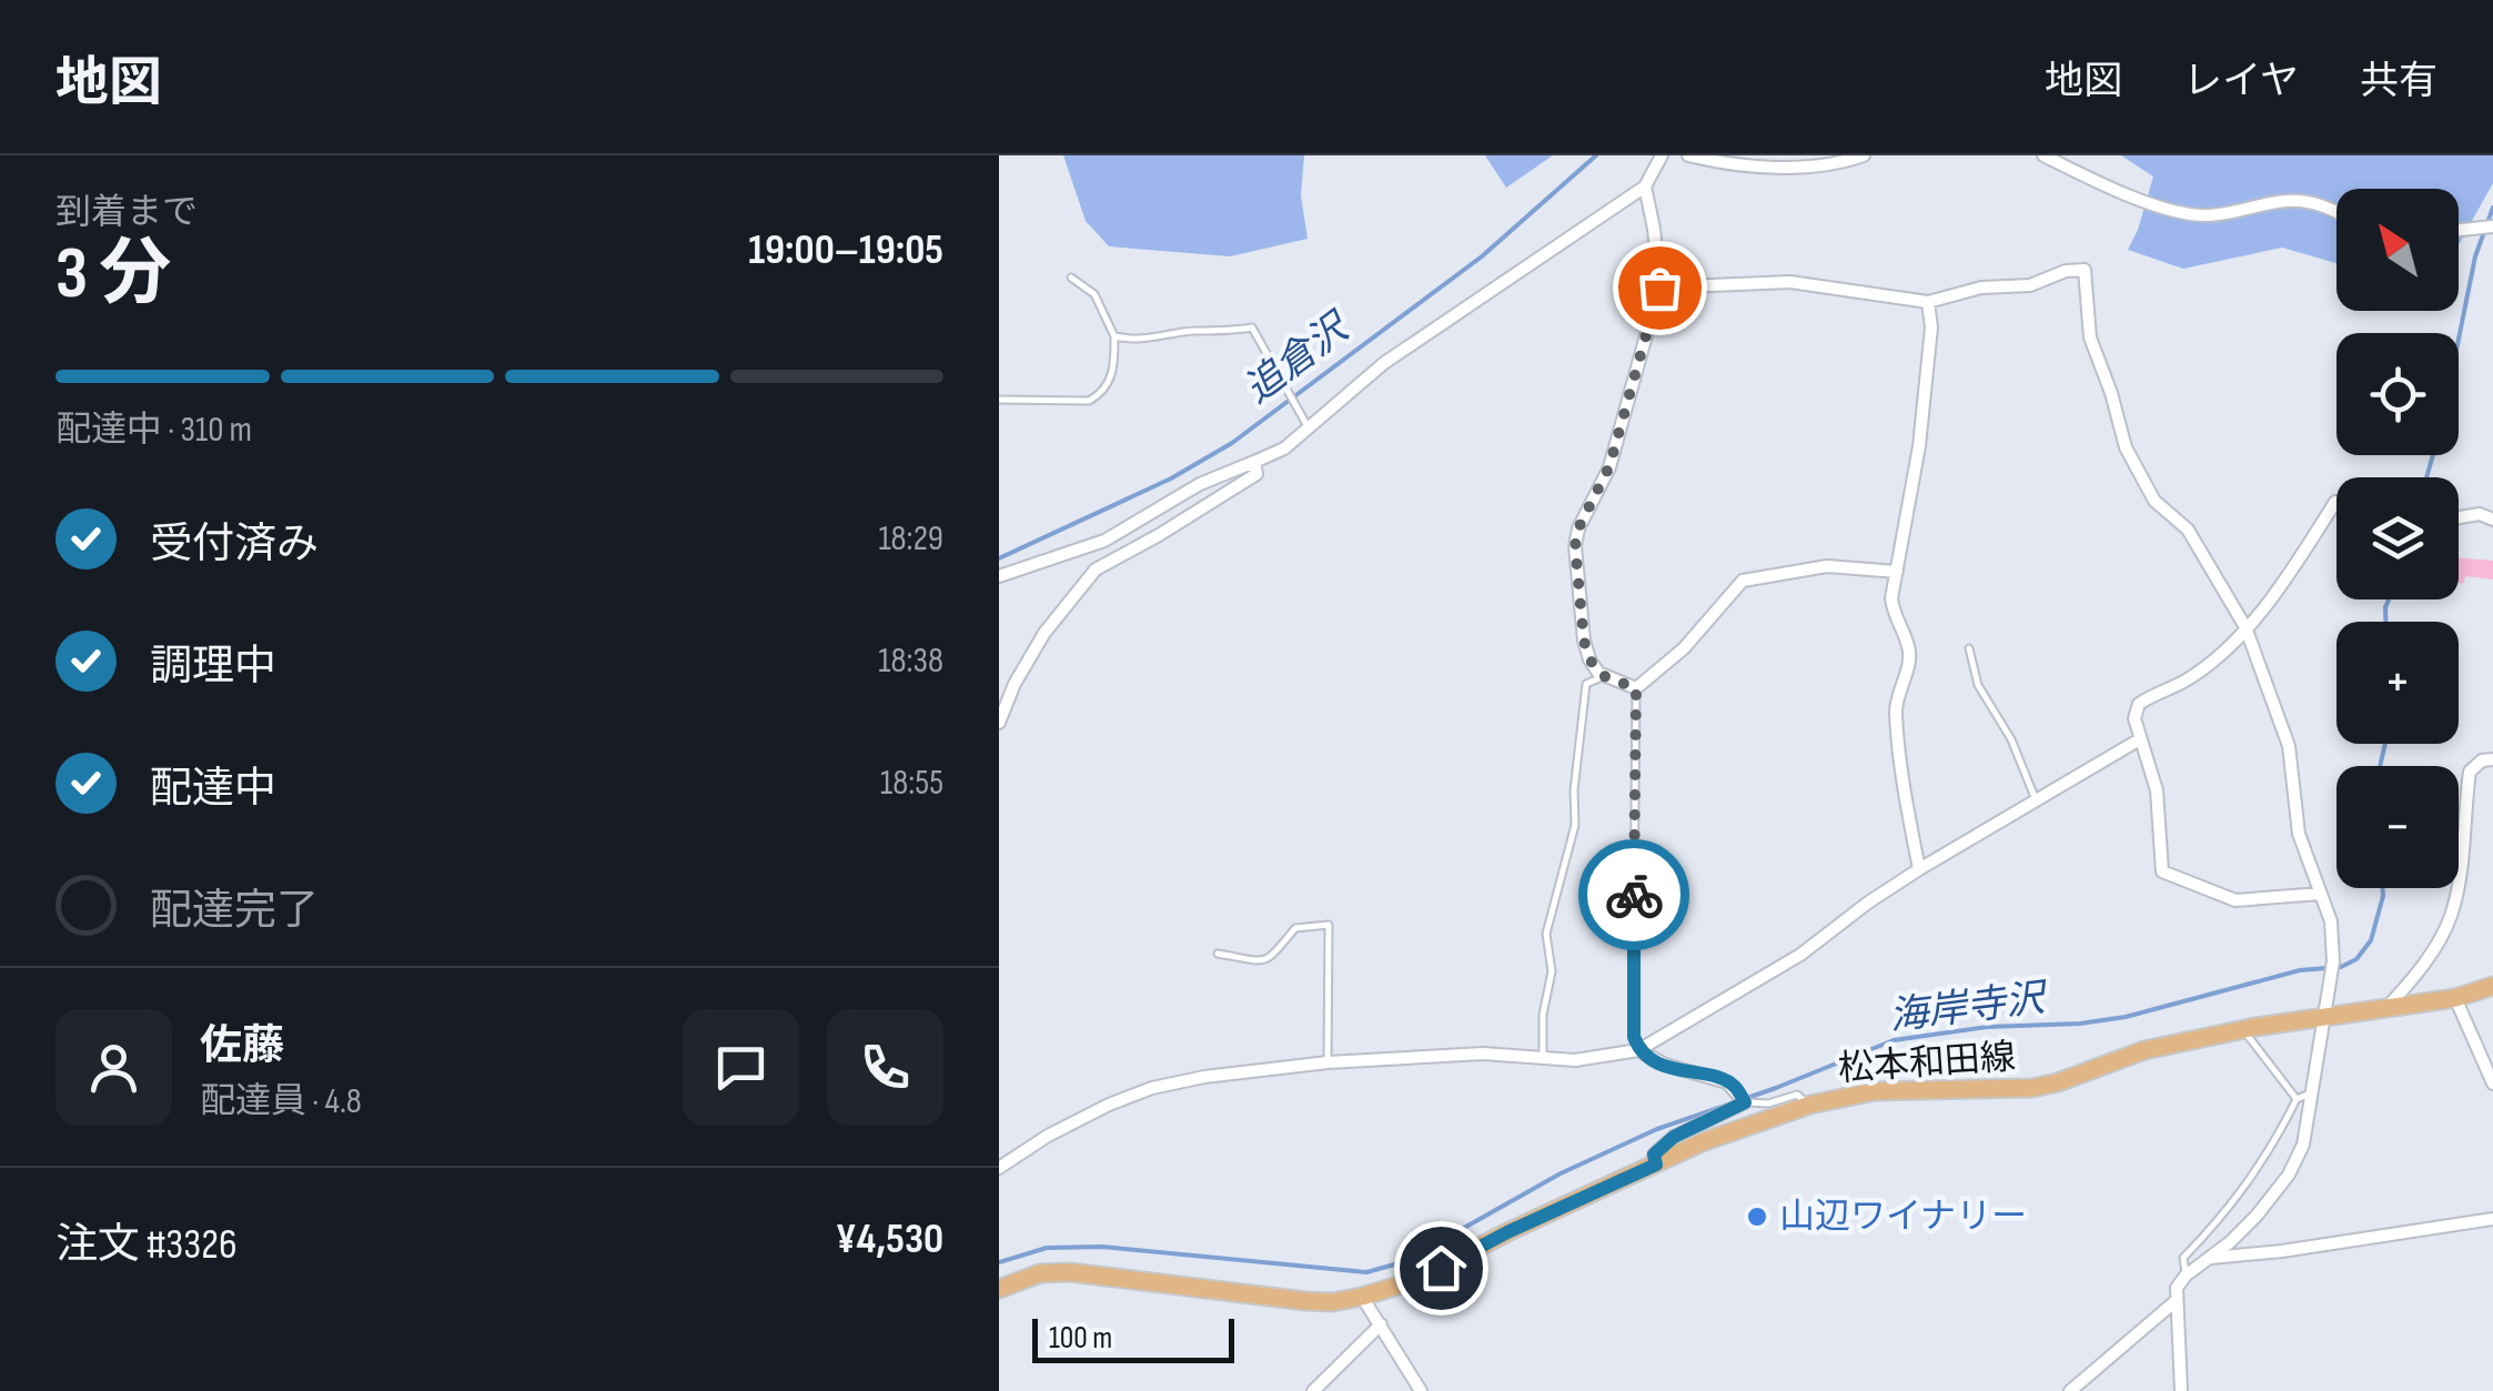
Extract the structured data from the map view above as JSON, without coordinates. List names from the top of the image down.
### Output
{
  "streets": {
    "main road": ["松本和田線"]
  },
  "water": ["追倉沢", "海岸寺沢"],
  "places": ["山辺ワイナリー"],
  "scale_bar": "100 m",
  "north": "top left",
  "page": {
    "header": "地図",
    "nav": ["地図", "レイヤ", "共有"],
    "heading": ["3 分", "到着まで", "19:00–19:05"],
    "panel": [
      "佐藤",
      "配達員 · 4.8",
      "注文 #3326",
      "¥4,530"
    ],
    "map_buttons": ["+", "−"],
    "bar": "配達中 · 310 m",
    "list": [
      ["受付済み", "18:29"],
      ["調理中", "18:38"],
      ["配達中", "18:55"],
      "配達完了"
    ],
    "scale": "100 m"
  }
}
